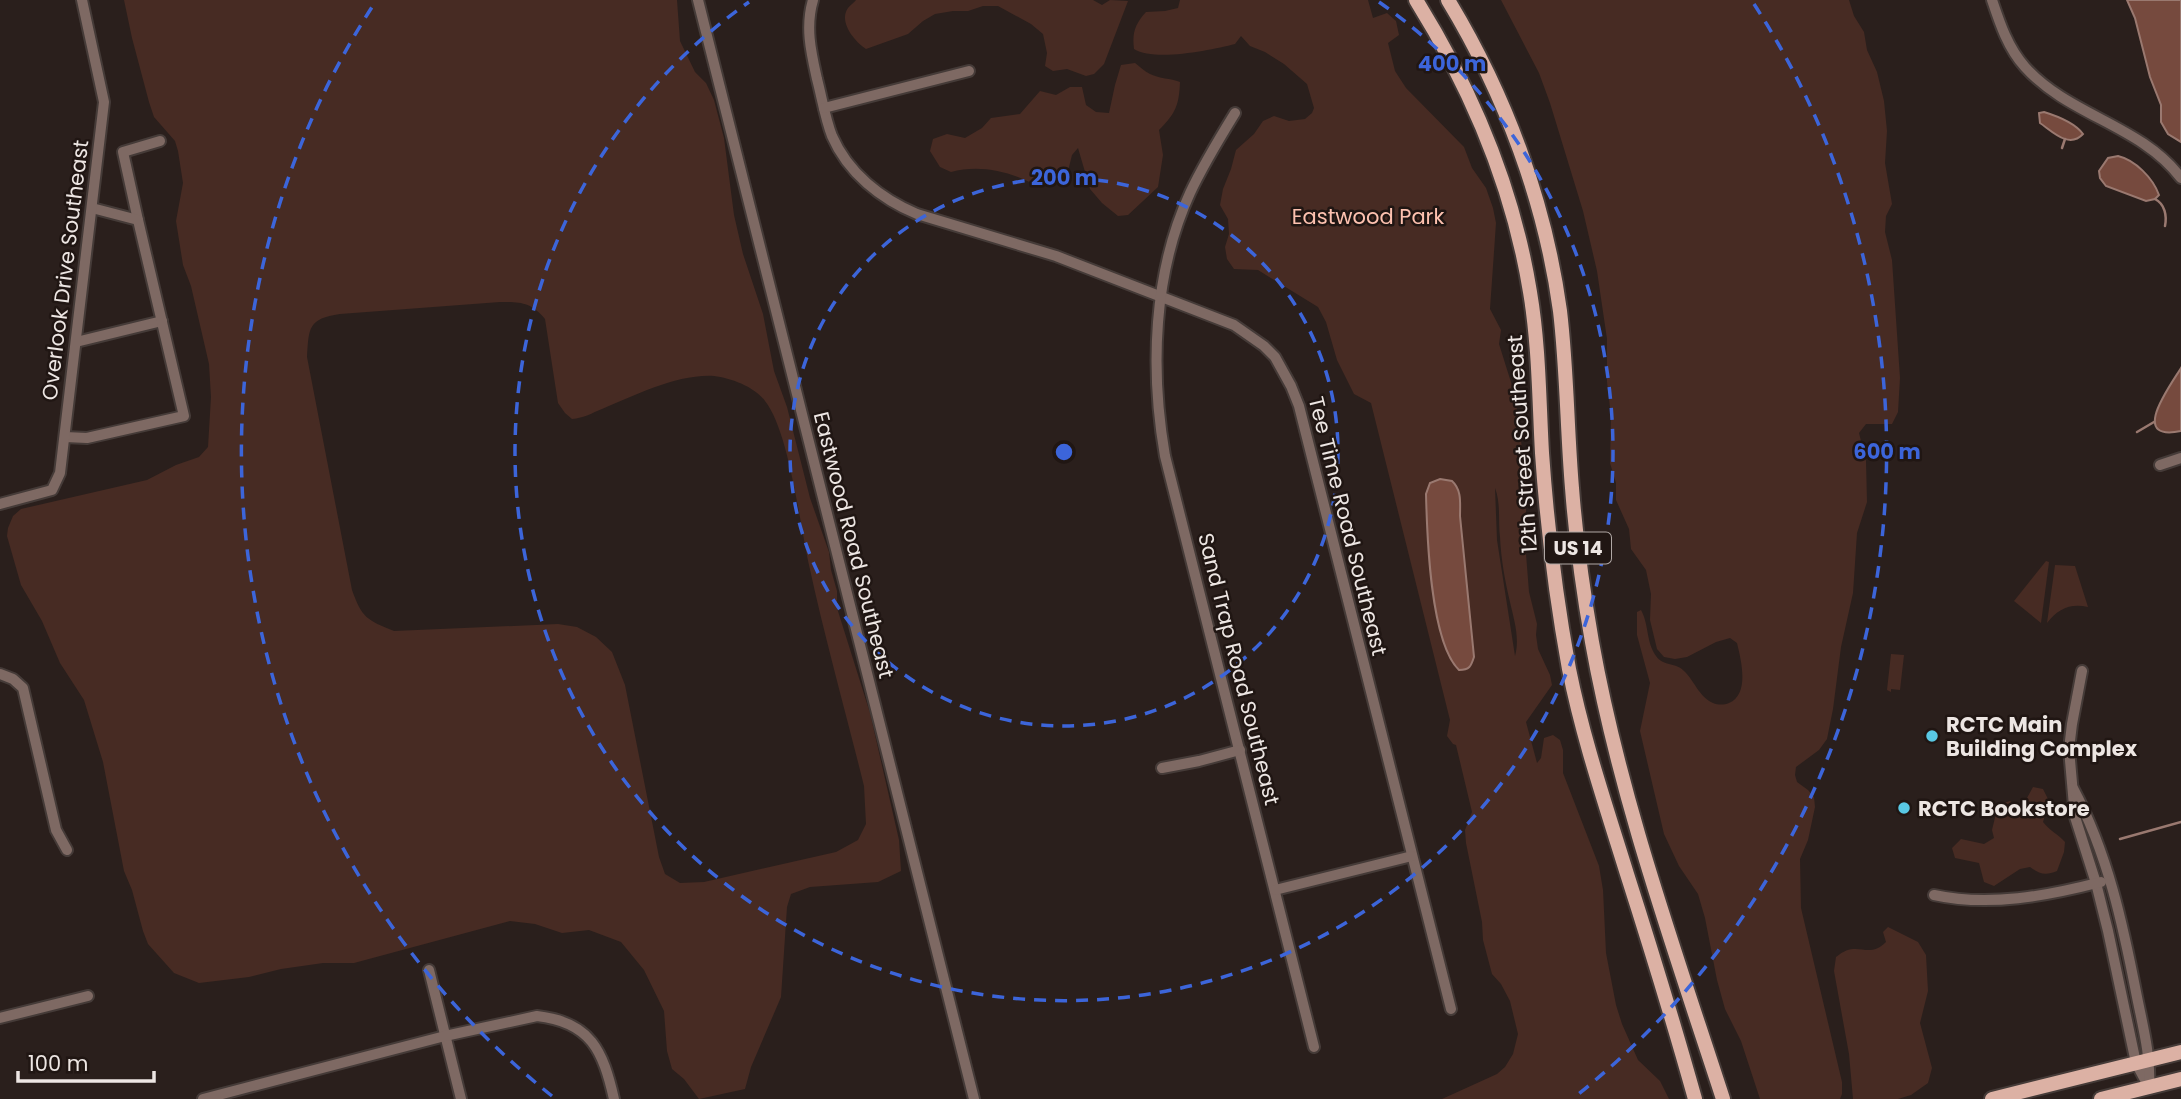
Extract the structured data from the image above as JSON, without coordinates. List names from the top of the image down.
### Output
{
  "streets": {
    "main road": ["12th Street Southeast", "US 14"],
    "street": [
      "Overlook Drive Southeast",
      "Tee Time Road Southeast",
      "Eastwood Road Southeast",
      "Sand Trap Road Southeast"
    ]
  },
  "crossings": [
    ["Tee Time Road Southeast", "Sand Trap Road Southeast"]
  ],
  "parks": ["Eastwood Park"],
  "places": ["RCTC Main Building Complex", "RCTC Bookstore"],
  "scale_bar": "100 m",
  "rings": ["400 m", "200 m", "600 m"]
}
